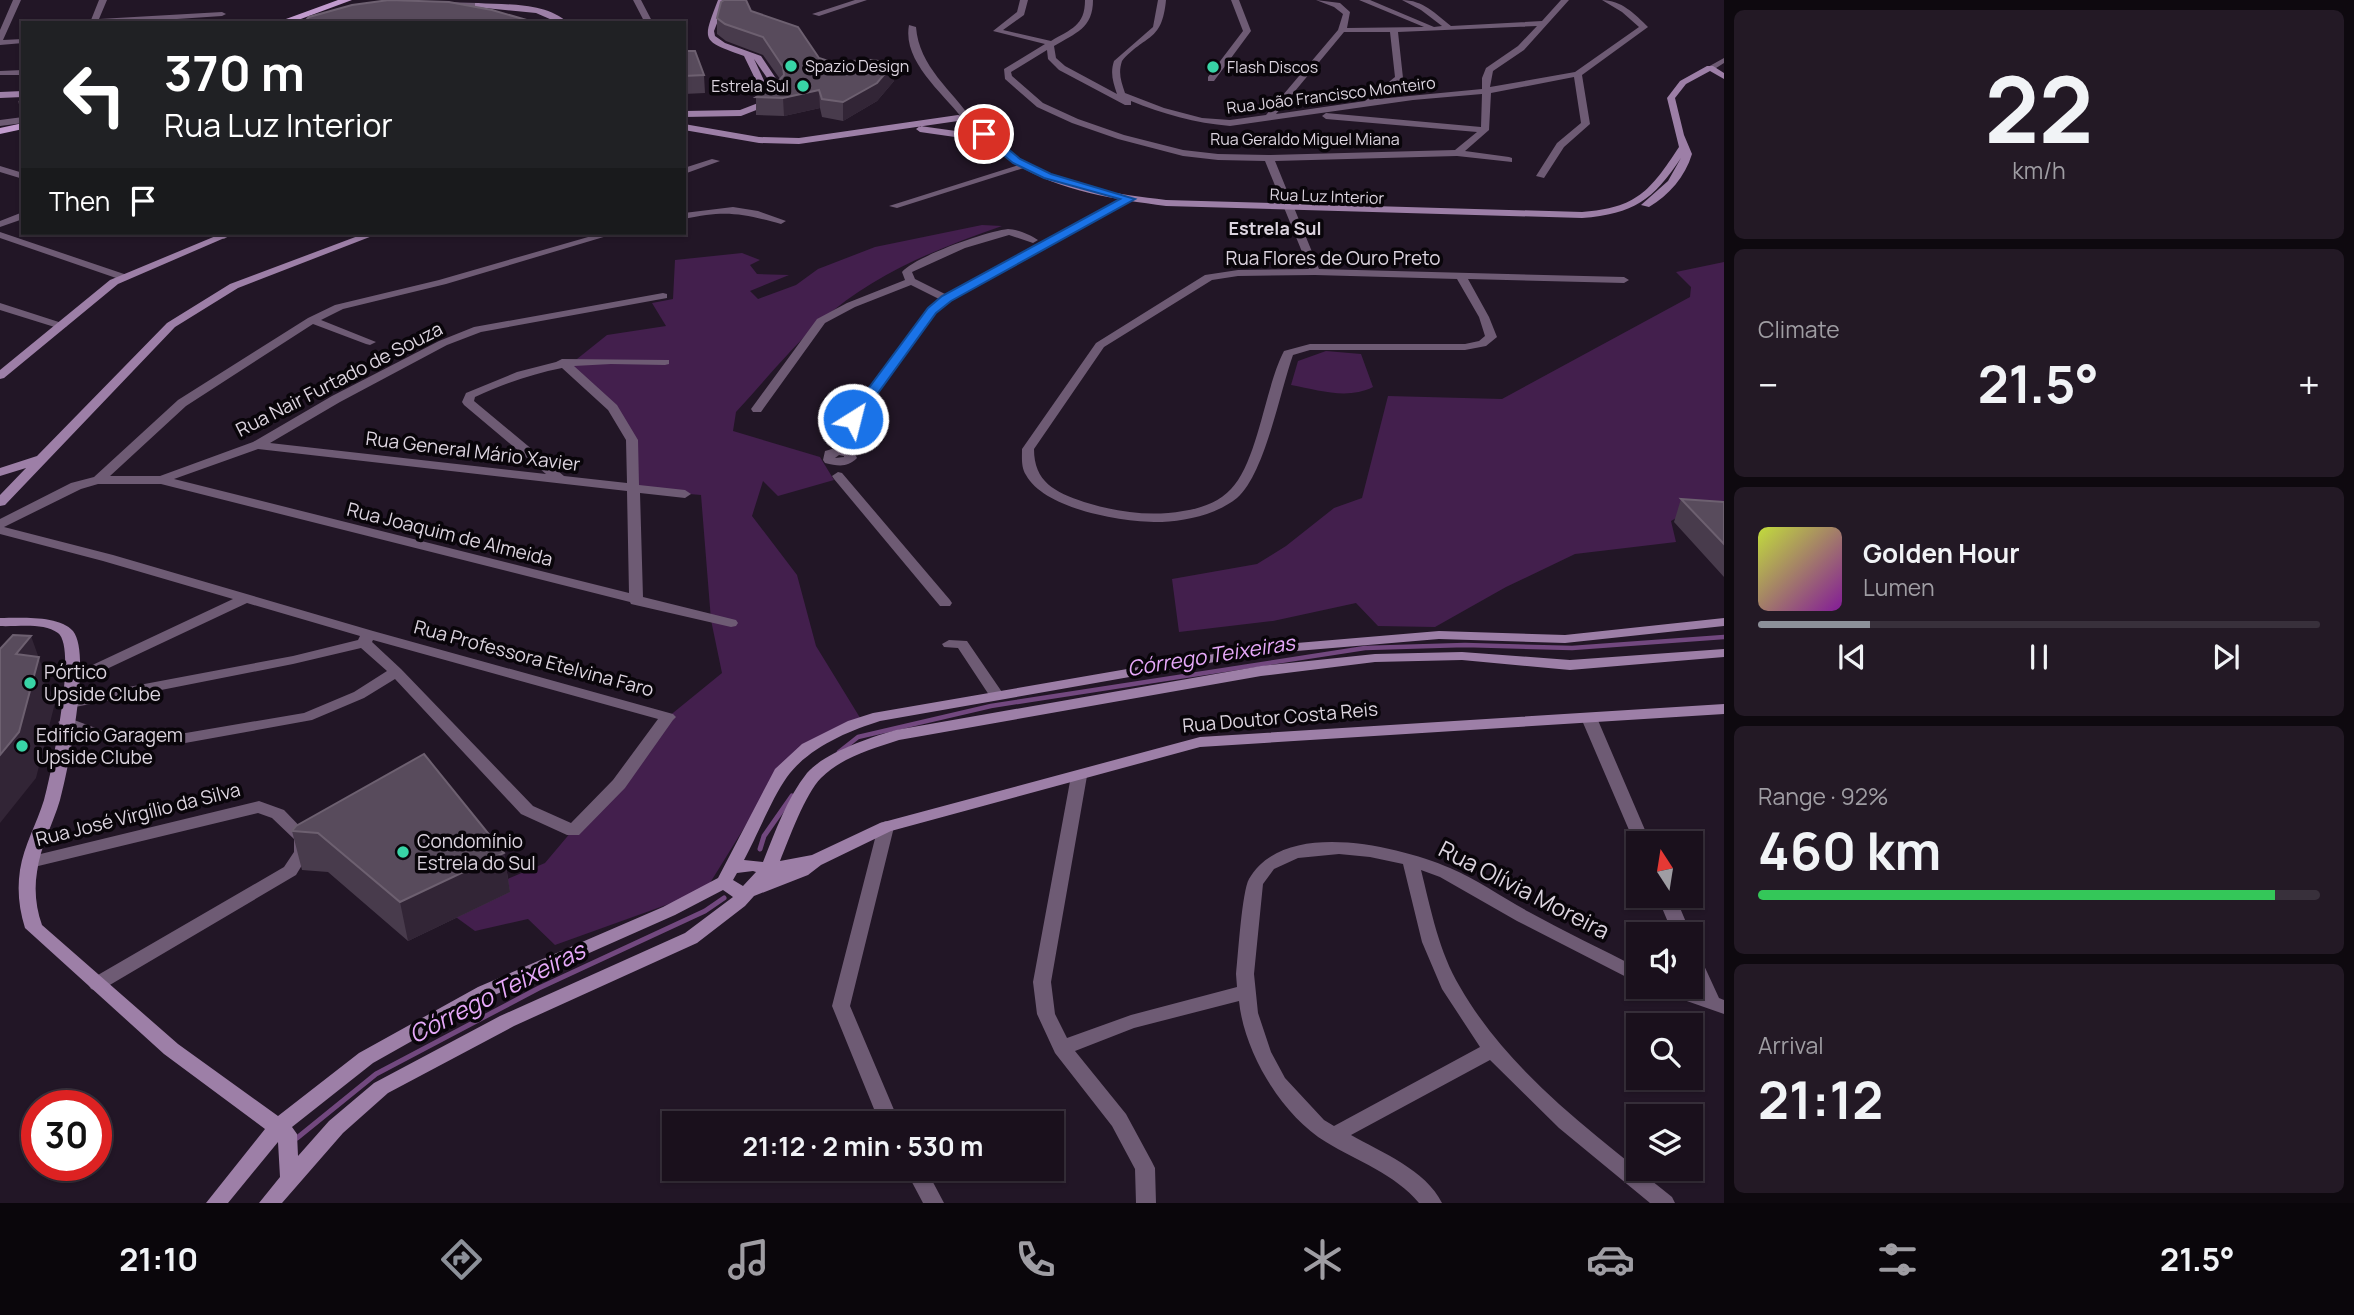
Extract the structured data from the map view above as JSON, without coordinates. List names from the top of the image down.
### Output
{
  "streets": {
    "street": [
      "Rua João Francisco Monteiro",
      "Rua Geraldo Miguel Miana",
      "Rua Luz Interior",
      "Rua Flores de Ouro Preto",
      "Rua Nair Furtado de Souza",
      "Rua General Mário Xavier",
      "Rua Joaquim de Almeida",
      "Rua Professora Etelvina Faro",
      "Rua Doutor Costa Reis",
      "Rua José Virgílio da Silva",
      "Rua Olívia Moreira"
    ]
  },
  "crossings": [
    ["Rua Nair Furtado de Souza", "Rua General Mário Xavier"],
    ["Rua Nair Furtado de Souza", "Rua Joaquim de Almeida"]
  ],
  "districts": ["Estrela Sul"],
  "water": ["Córrego Teixeiras"],
  "places": [
    "Spazio Design",
    "Flash Discos",
    "Estrela Sul",
    "Pórtico Upside Clube",
    "Edifício Garagem Upside Clube",
    "Condomínio Estrela do Sul"
  ],
  "north": "top",
  "page": {
    "tile": [
      ["22", "km/h"],
      "Climate",
      ["Range · 92%", "460 km"],
      ["Arrival", "21:12"]
    ],
    "turn": ["370 m", "Rua Luz Interior"],
    "then": "Then",
    "heat": ["−", "21.5°", "+"],
    "song": ["Golden Hour", "Lumen"],
    "limit": "30",
    "trip": "21:12 · 2 min · 530 m",
    "tabs": ["21:10", "21.5°"]
  }
}
